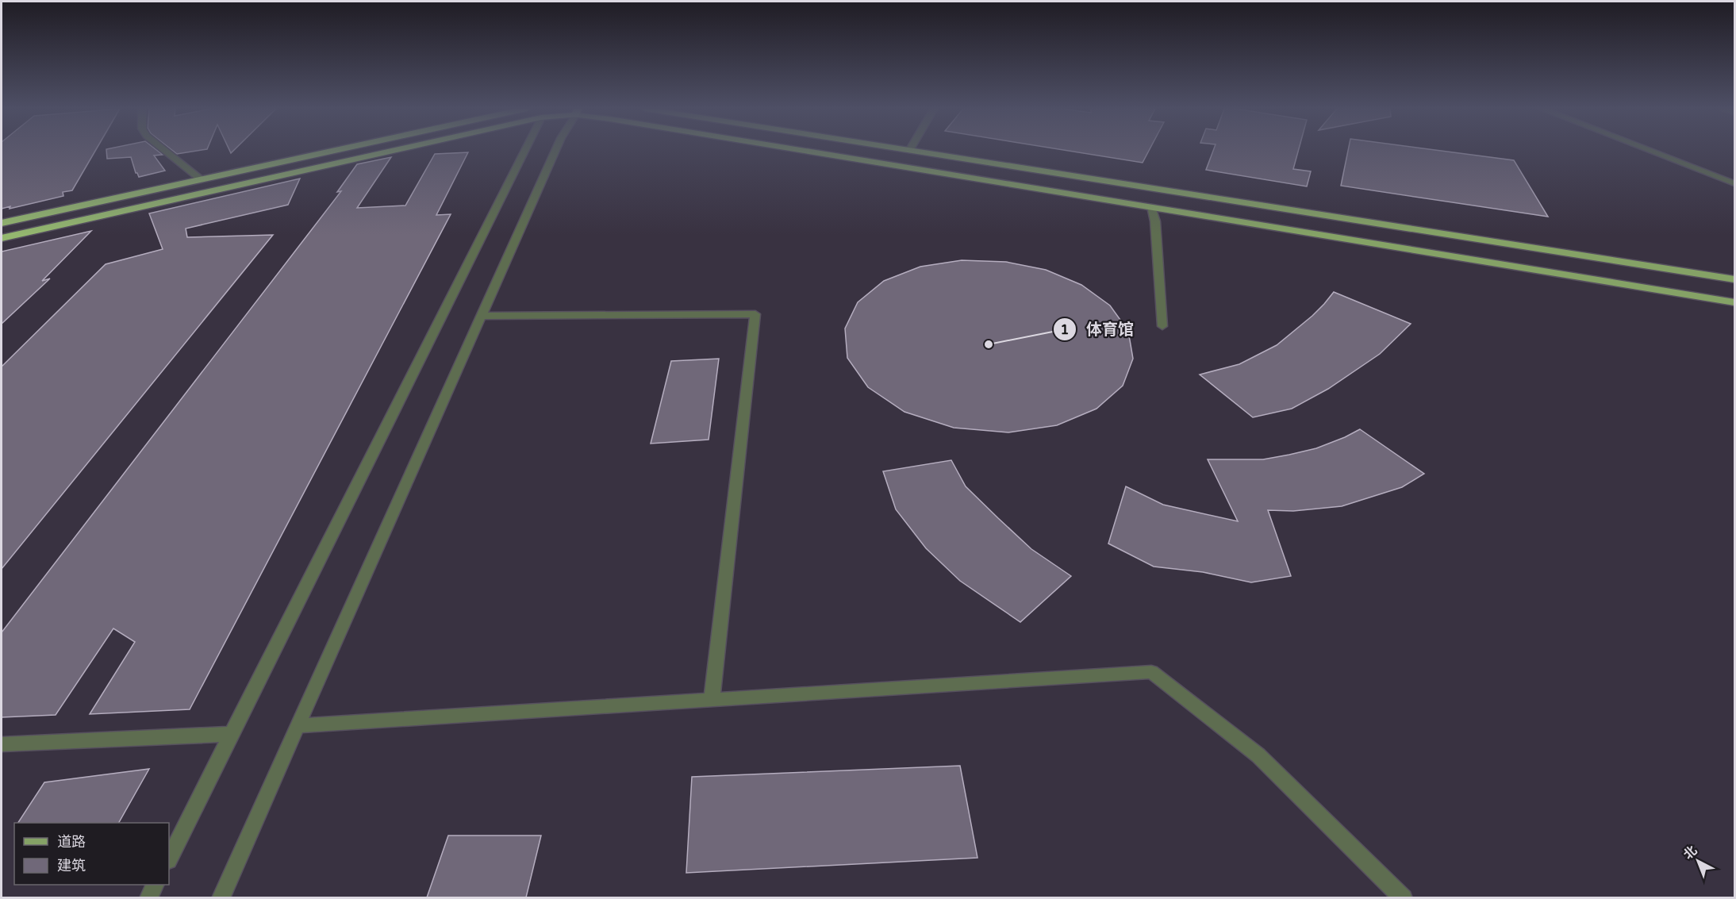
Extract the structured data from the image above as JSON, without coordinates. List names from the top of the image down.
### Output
{
  "places": ["体育馆"],
  "legend": ["道路", "建筑"],
  "north": "top left"
}
